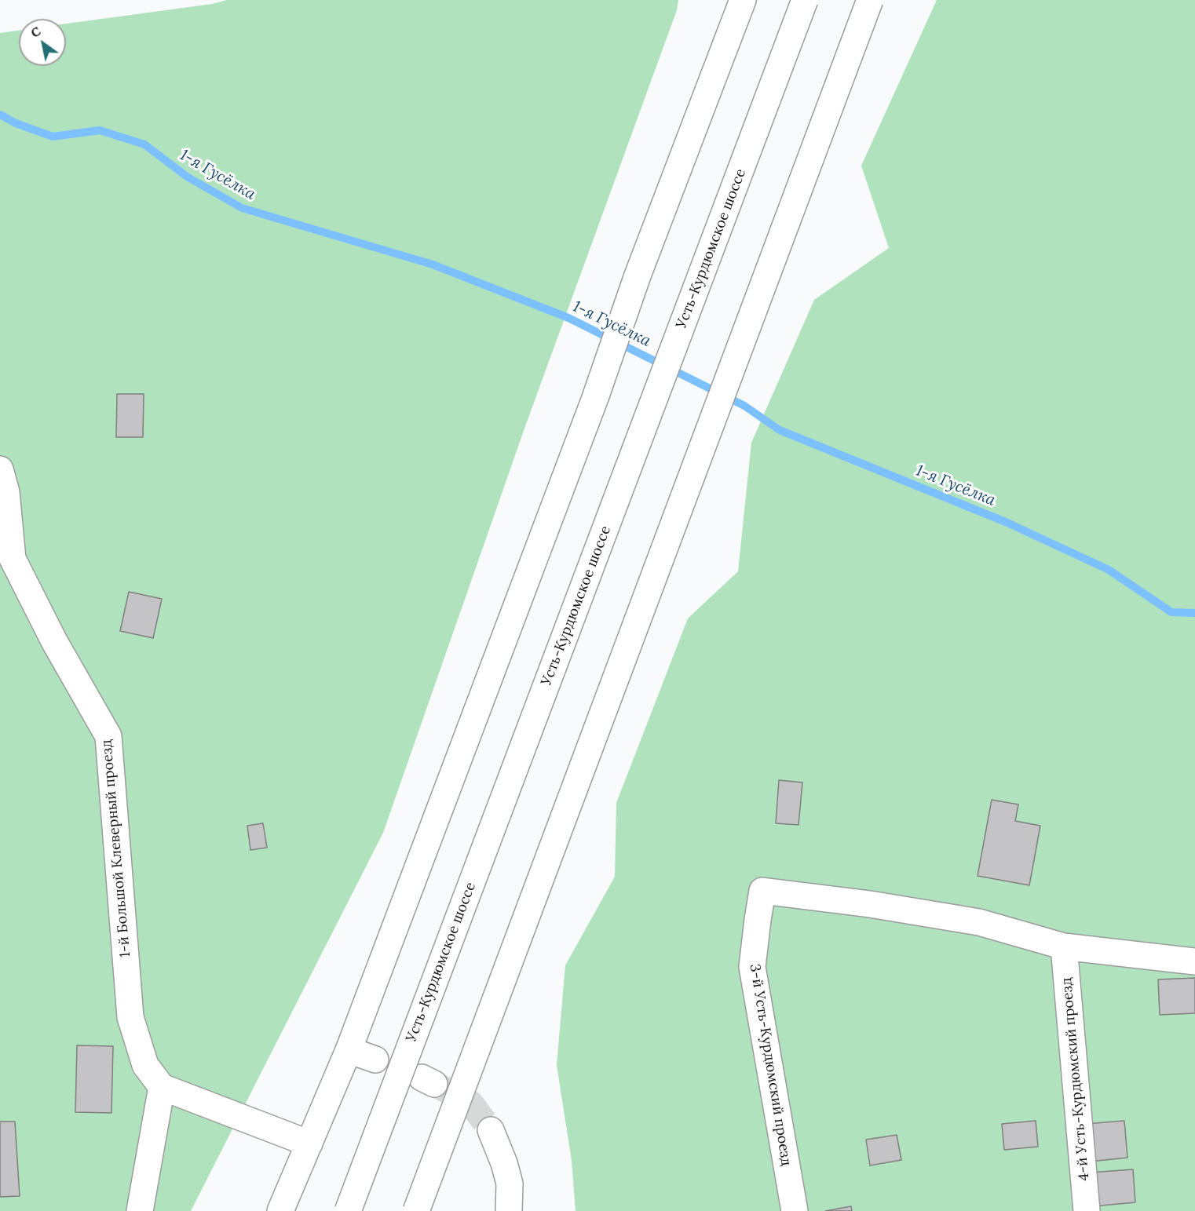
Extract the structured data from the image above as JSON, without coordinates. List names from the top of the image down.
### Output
{
  "streets": {
    "street": [
      "Усть-Курдюмское шоссе",
      "1-й Большой Клеверный проезд",
      "3-й Усть-Курдюмский проезд",
      "4-й Усть-Курдюмский проезд"
    ]
  },
  "crossings": [
    ["3-й Усть-Курдюмский проезд", "4-й Усть-Курдюмский проезд"]
  ],
  "water": ["1-я Гусёлка"],
  "north": "top left"
}
